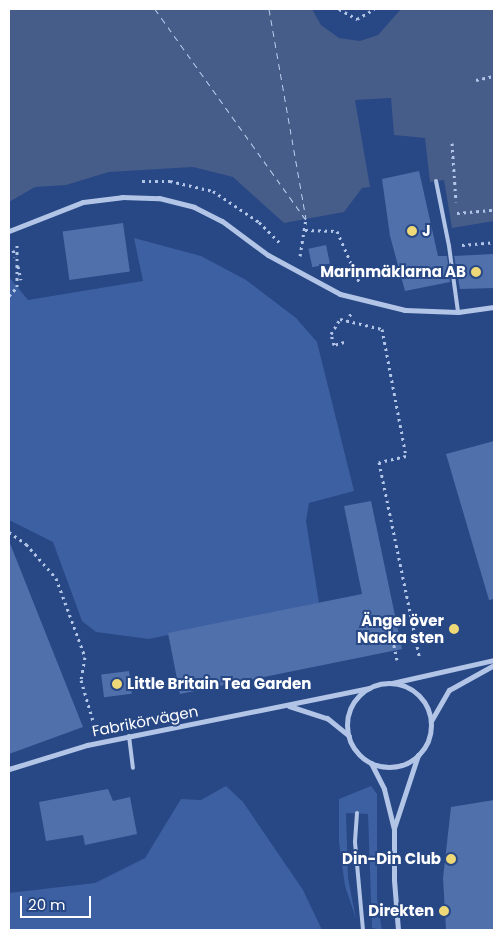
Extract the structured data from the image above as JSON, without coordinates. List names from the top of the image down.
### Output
{
  "streets": {
    "street": ["Fabrikörvägen"]
  },
  "places": [
    "J",
    "Marinmäklarna AB",
    "Ängel över Nacka sten",
    "Little Britain Tea Garden",
    "Din-Din Club",
    "Direkten"
  ],
  "scale_bar": "20 m"
}
